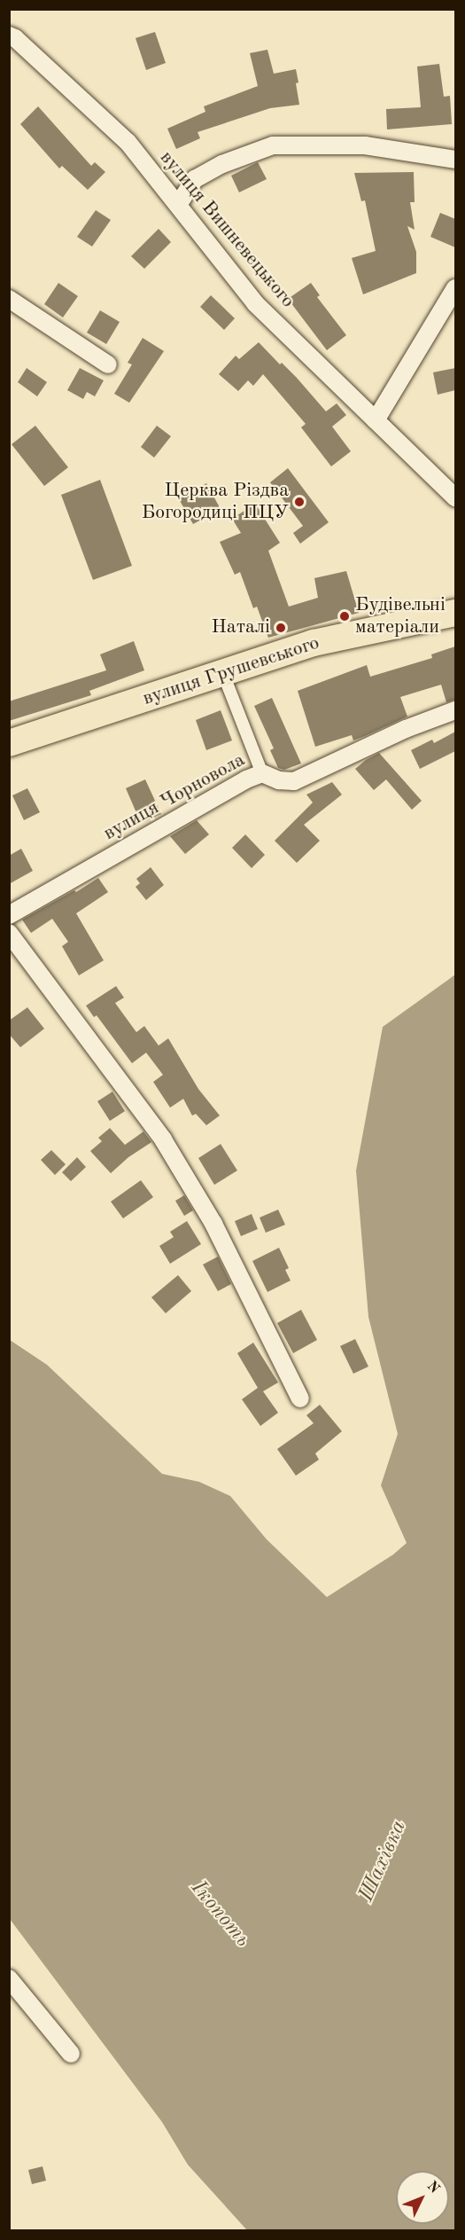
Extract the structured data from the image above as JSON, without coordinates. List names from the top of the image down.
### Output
{
  "streets": {
    "main road": ["вулиця Грушевського"],
    "street": ["вулиця Вишневецького", "вулиця Чорновола"]
  },
  "water": ["Шахівка", "Ікопоть"],
  "places": ["Церква Різдва Богородиці ПЦУ", "Будівельні матеріали", "Наталі"],
  "north": "top right"
}
